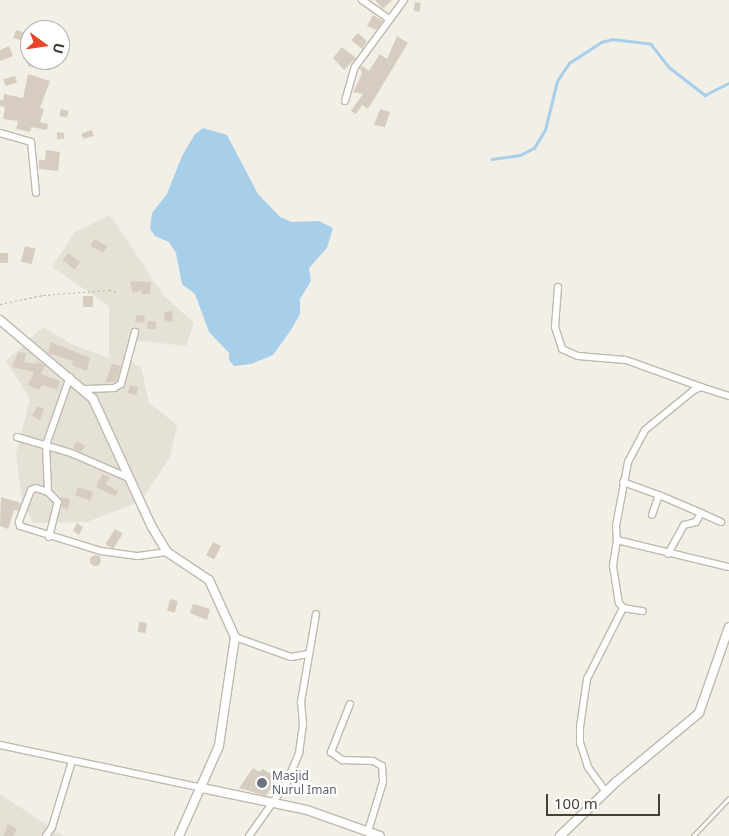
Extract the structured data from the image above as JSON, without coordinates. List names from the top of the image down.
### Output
{
  "places": ["Masjid Nurul Iman"],
  "scale_bar": "100 m",
  "north": "right"
}
